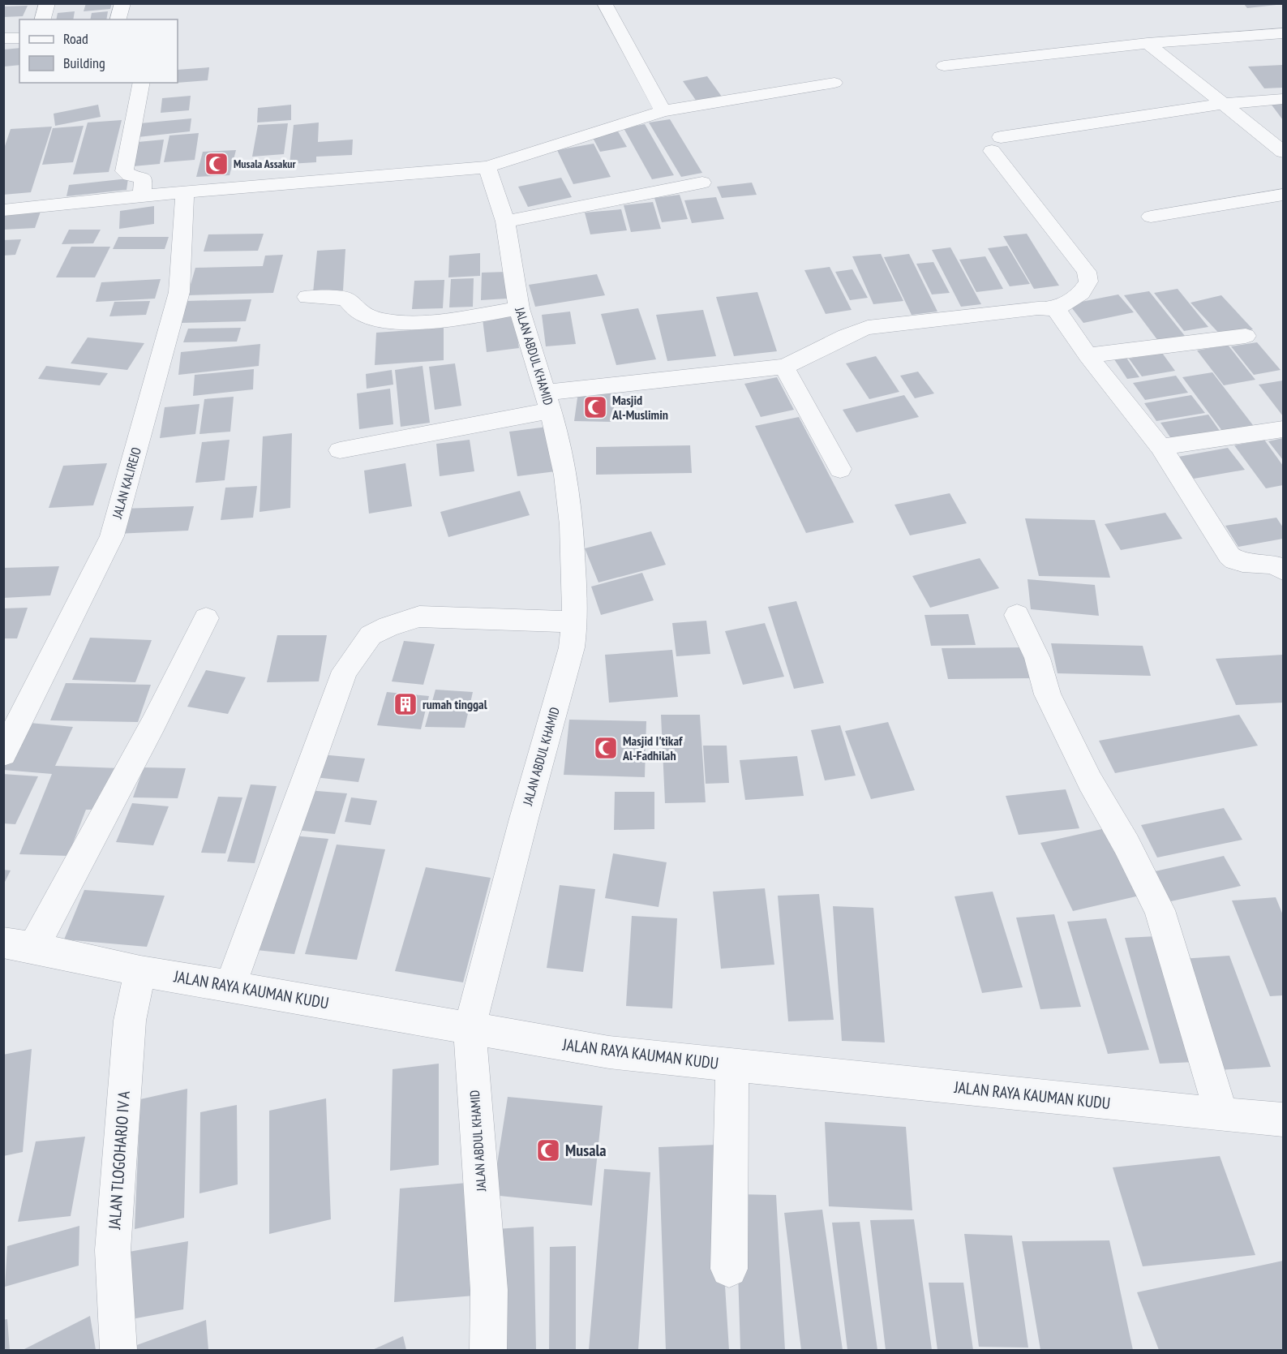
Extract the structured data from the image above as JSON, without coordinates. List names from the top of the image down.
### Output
{
  "streets": {
    "street": [
      "JALAN ABDUL KHAMID",
      "JALAN KALIREJO",
      "JALAN RAYA KAUMAN KUDU",
      "JALAN TLOGOHARJO IV A"
    ]
  },
  "crossings": [
    ["JALAN ABDUL KHAMID", "JALAN RAYA KAUMAN KUDU"],
    ["JALAN RAYA KAUMAN KUDU", "JALAN TLOGOHARJO IV A"]
  ],
  "places": {
    "mosque": [
      "Musala Assakur",
      "Masjid Al-Muslimin",
      "Masjid I'tikaf Al-Fadhilah",
      "Musala"
    ],
    "building": ["rumah tinggal"]
  },
  "legend": ["Road", "Building"]
}
